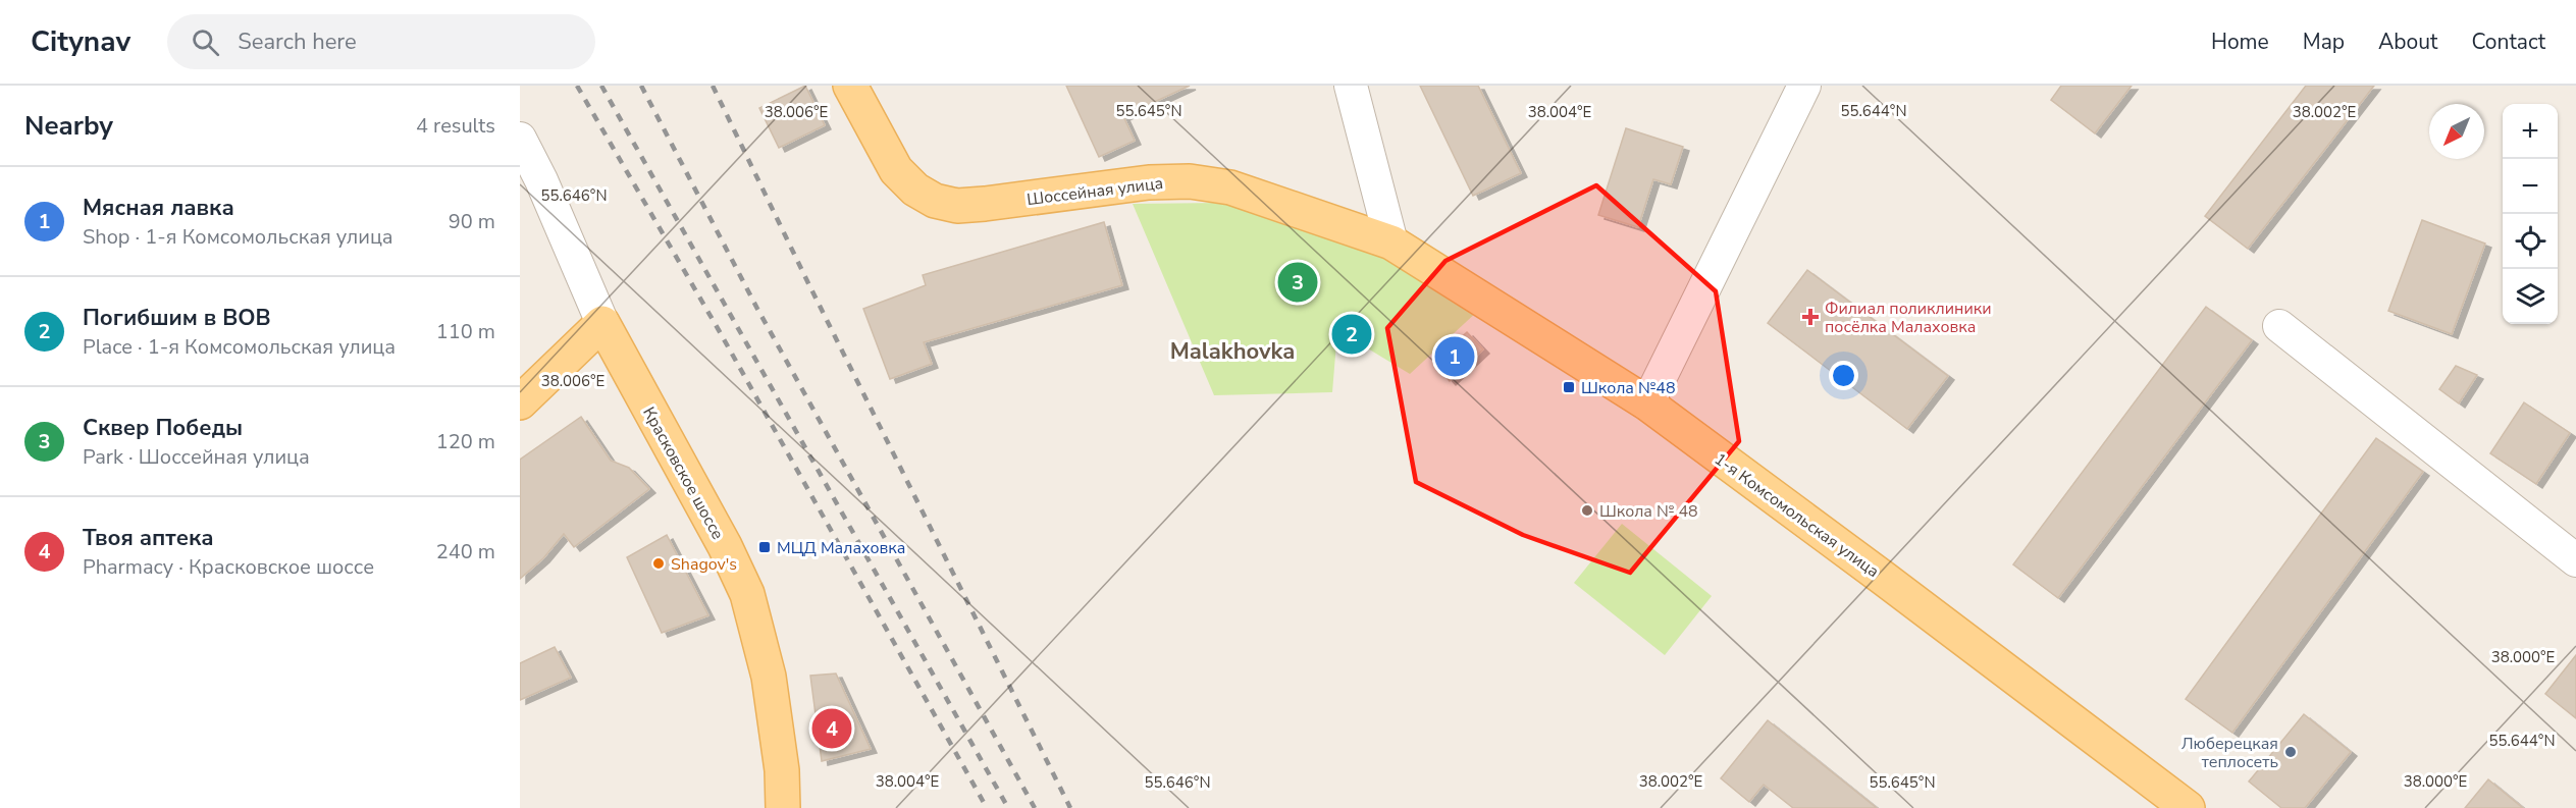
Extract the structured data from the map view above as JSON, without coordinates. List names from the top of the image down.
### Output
{
  "streets": {
    "main road": ["Шоссейная улица", "Красковское шоссе", "1-я Комсомольская улица"]
  },
  "crossings": [
    ["Шоссейная улица", "1-я Комсомольская улица"]
  ],
  "districts": ["Malakhovka"],
  "places": {
    "health": ["Филиал поликлиники посёлка Малаховка"],
    "transit": ["Школа №48", "МЦД Малаховка"],
    "other": ["Школа № 48", "Shagov's", "Люберецкая теплосеть"]
  },
  "north": "bottom left",
  "page": {
    "header": "Citynav",
    "search": "Search here",
    "nav": [
      "Home",
      "Map",
      "About",
      "Contact"
    ],
    "heading": ["Nearby", "4 results"],
    "map_buttons": ["+", "−"],
    "list": [
      {
        "mark": "1",
        "name": "Мясная лавка",
        "note": "Shop · 1-я Комсомольская улица",
        "value": "90 m"
      },
      {
        "mark": "2",
        "name": "Погибшим в ВОВ",
        "note": "Place · 1-я Комсомольская улица",
        "value": "110 m"
      },
      {
        "mark": "3",
        "name": "Сквер Победы",
        "note": "Park · Шоссейная улица",
        "value": "120 m"
      },
      {
        "mark": "4",
        "name": "Твоя аптека",
        "note": "Pharmacy · Красковское шоссе",
        "value": "240 m"
      }
    ],
    "pins": [
      "3",
      "2",
      "1",
      "4"
    ]
  },
  "coordinates": [
    "55.645°N",
    "55.644°N",
    "38.006°E",
    "38.004°E",
    "38.002°E",
    "55.646°N",
    "38.000°E"
  ]
}
